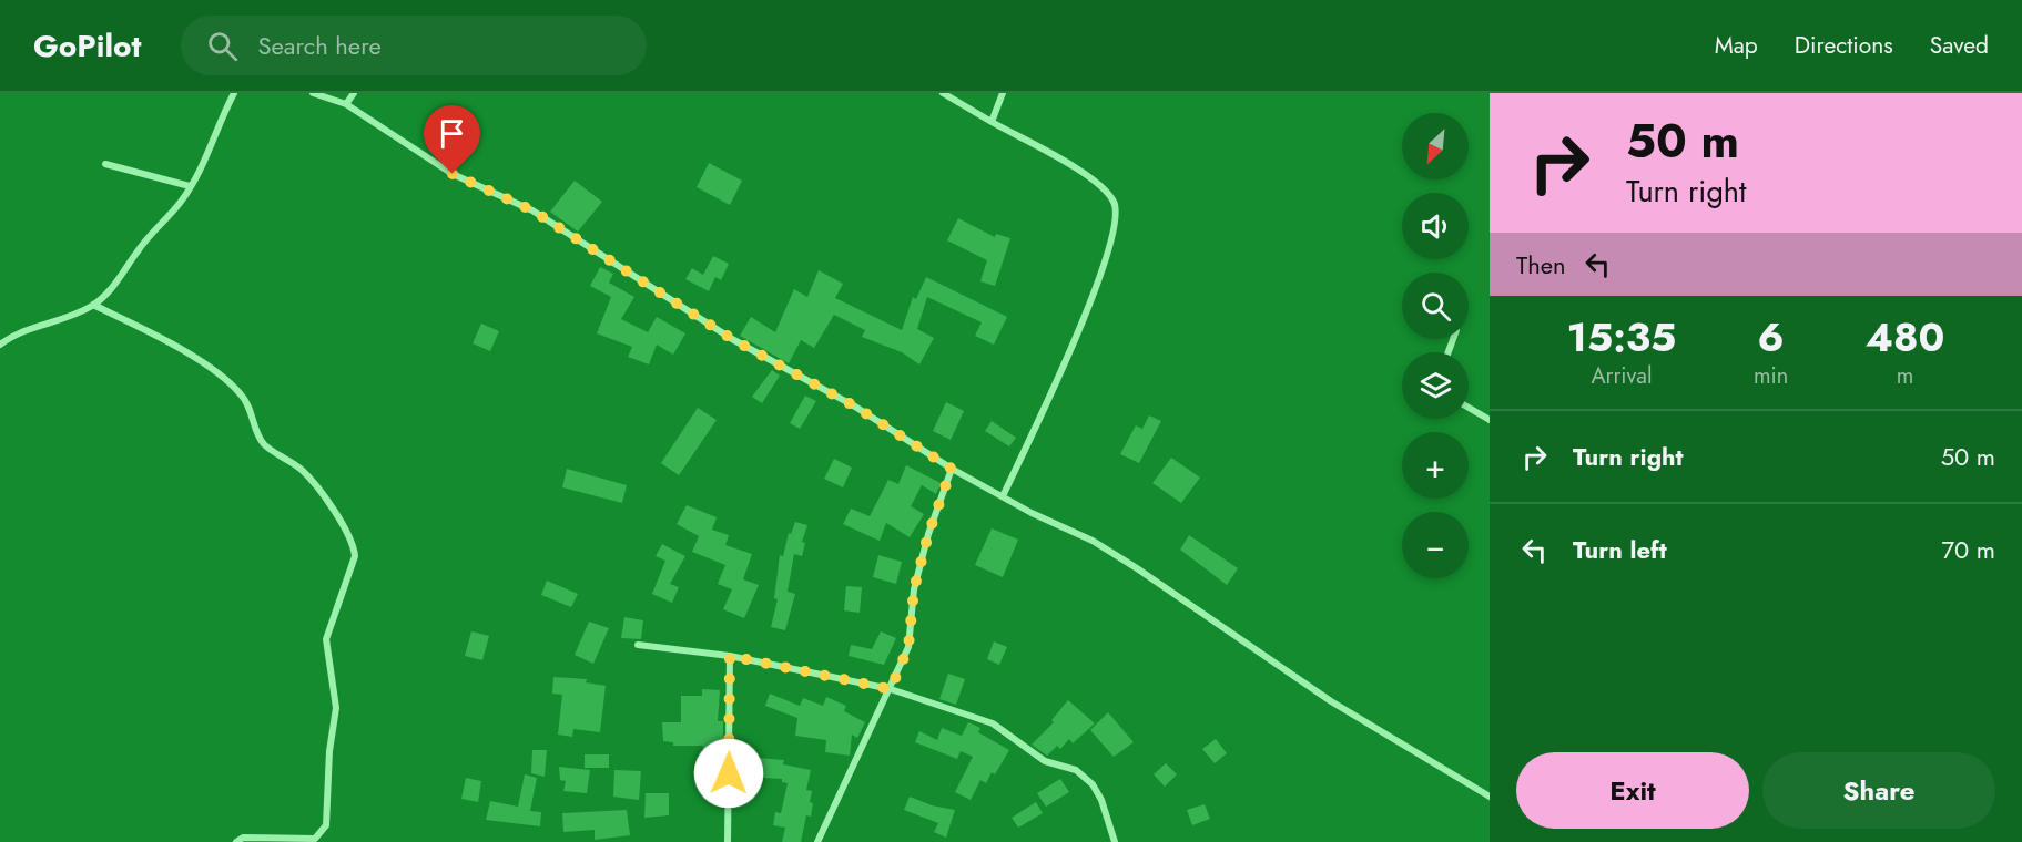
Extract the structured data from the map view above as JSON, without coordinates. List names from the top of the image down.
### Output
{
  "north": "bottom left",
  "page": {
    "header": "GoPilot",
    "search": "Search here",
    "nav": ["Map", "Directions", "Saved"],
    "turn": ["50 m", "Turn right"],
    "map_buttons": ["+", "−"],
    "then": "Then",
    "eta": [
      "15:35",
      "Arrival",
      "6",
      "min",
      "480",
      "m"
    ],
    "list": [
      {
        "name": "Turn right",
        "value": "50 m"
      },
      {
        "name": "Turn left",
        "value": "70 m"
      }
    ],
    "buttons": ["Exit", "Share"]
  }
}
